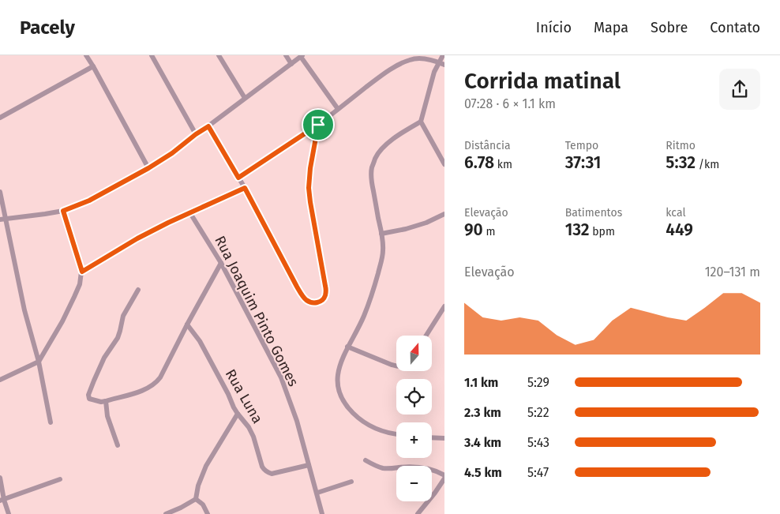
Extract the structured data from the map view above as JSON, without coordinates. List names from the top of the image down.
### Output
{
  "streets": {
    "street": ["Rua Joaquim Pinto Gomes", "Rua Luna"]
  },
  "crossings": [
    ["Rua Joaquim Pinto Gomes", "Rua Luna"]
  ],
  "north": "top",
  "page": {
    "header": "Pacely",
    "nav": [
      "Início",
      "Mapa",
      "Sobre",
      "Contato"
    ],
    "heading": ["Corrida matinal", "07:28 · 6 × 1.1 km"],
    "stats": [
      ["Distância", "6.78 km"],
      ["Tempo", "37:31"],
      ["Ritmo", "5:32 /km"],
      ["Elevação", "90 m"],
      ["Batimentos", "132 bpm"],
      ["kcal", "449"]
    ],
    "chart": ["Elevação", "120–131 m"],
    "map_buttons": ["+", "−"],
    "list": [
      {
        "name": "1.1 km",
        "note": "5:29"
      },
      {
        "name": "2.3 km",
        "note": "5:22"
      },
      {
        "name": "3.4 km",
        "note": "5:43"
      },
      {
        "name": "4.5 km",
        "note": "5:47"
      }
    ]
  }
}
